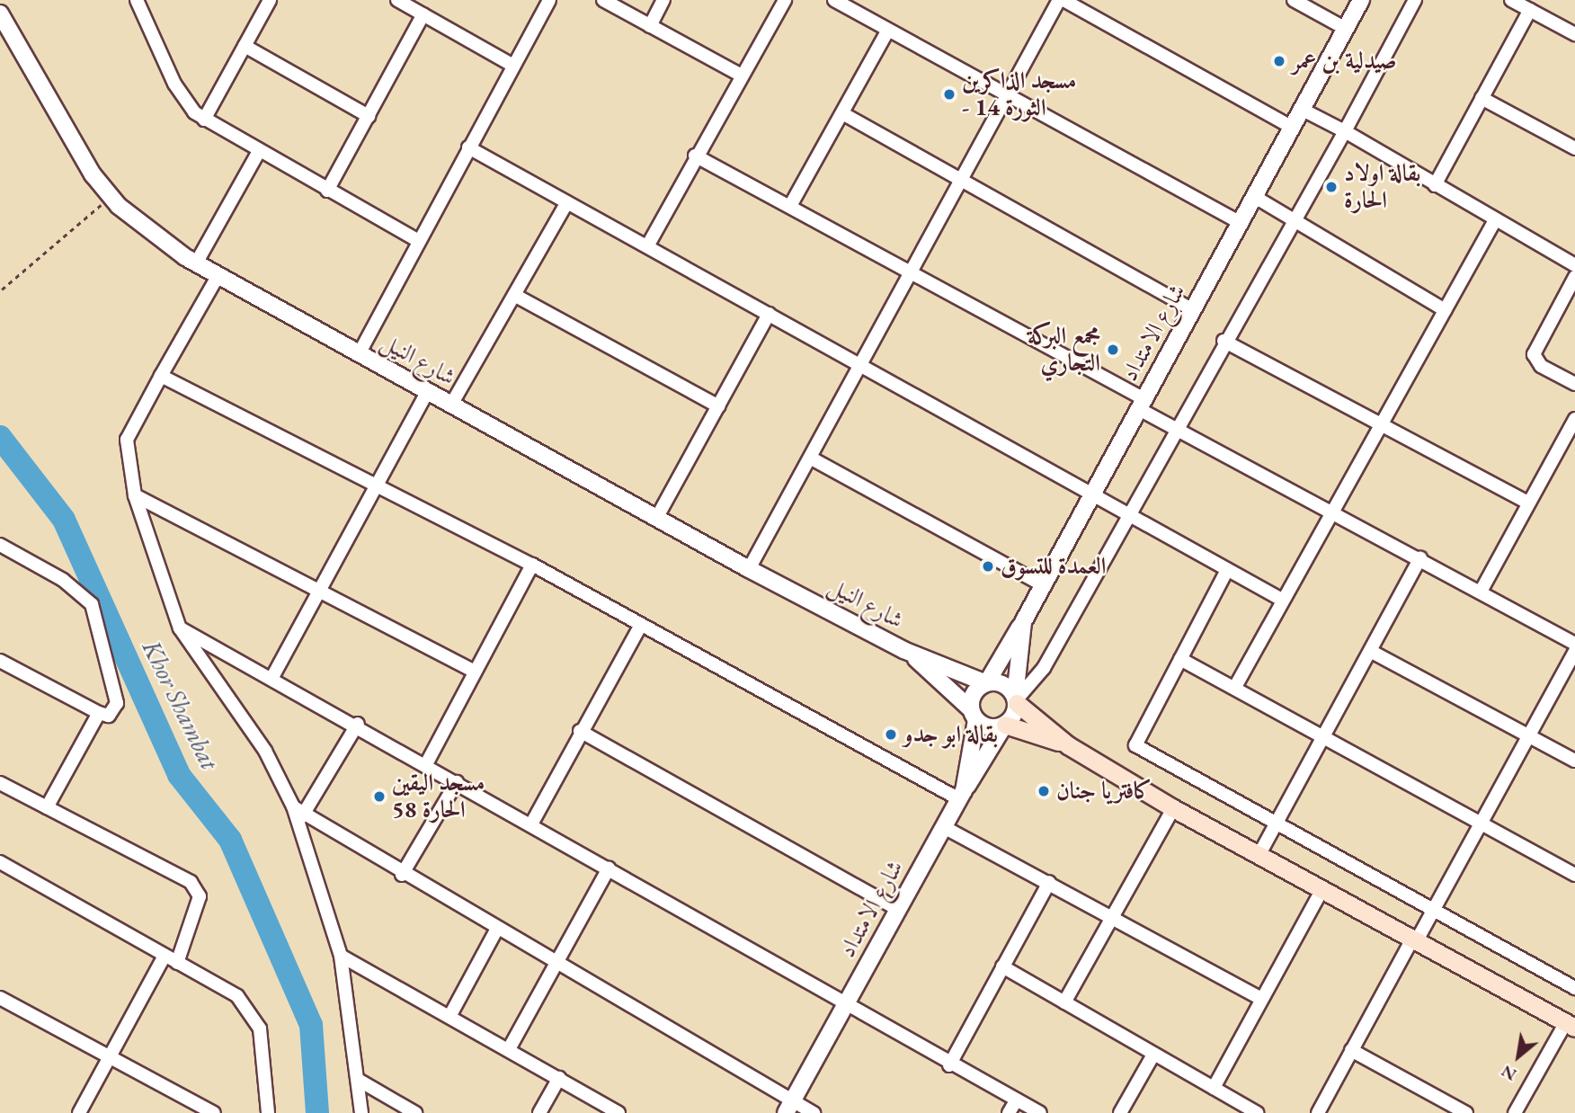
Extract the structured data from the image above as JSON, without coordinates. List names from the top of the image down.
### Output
{
  "streets": {
    "street": ["شارع الامتداد", "شارع النيل"]
  },
  "crossings": [
    ["شارع الامتداد", "شارع النيل"]
  ],
  "water": ["Khor Shambat"],
  "places": [
    "صيدلية بن عمر",
    "مسجد الذاكرين - الثورة 14",
    "بقالة اولاد الحارة",
    "مجمع البركة التجاري",
    "العمدة للتسوق",
    "بقالة ابو جدو",
    "كافتريا جنان",
    "مسجد اليقين الحارة 58"
  ],
  "north": "bottom left"
}
